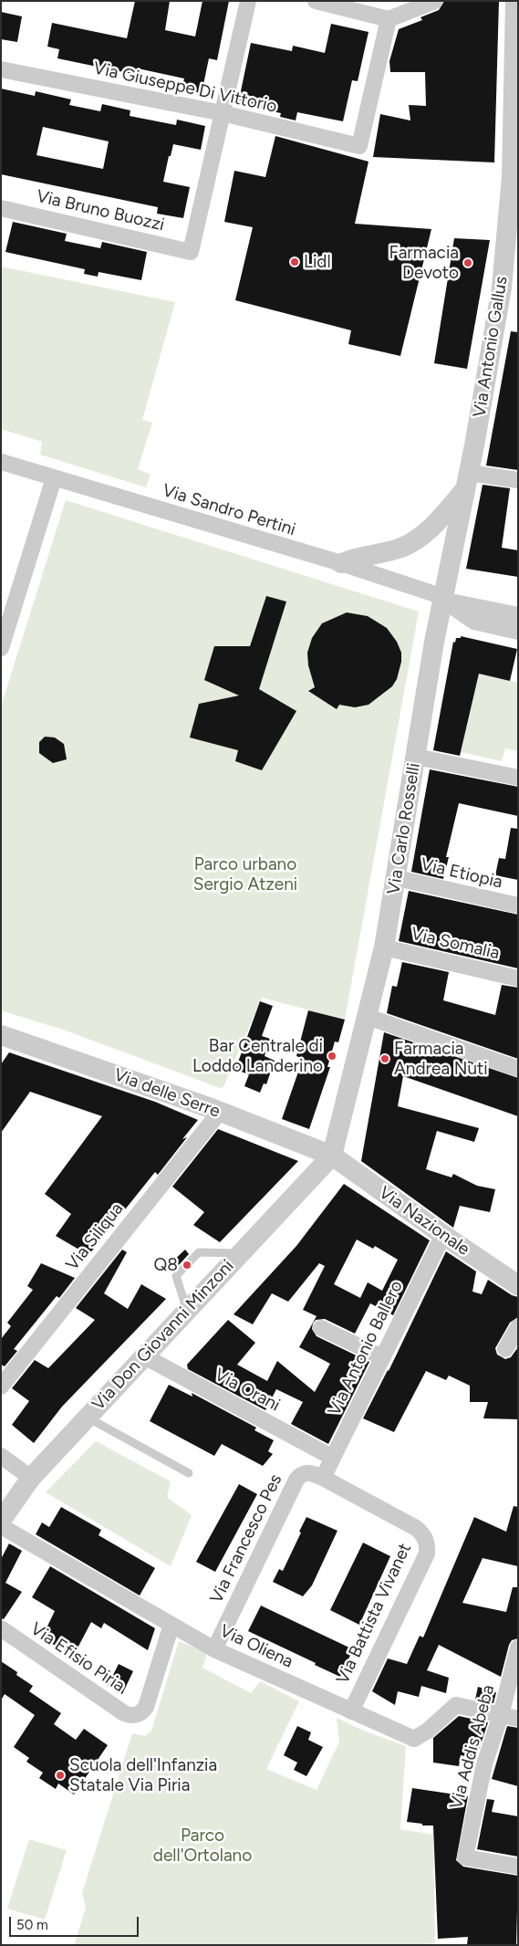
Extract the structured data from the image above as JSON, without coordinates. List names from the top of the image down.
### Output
{
  "streets": {
    "street": [
      "Via Giuseppe Di Vittorio",
      "Via Bruno Buozzi",
      "Via Antonio Gallus",
      "Via Sandro Pertini",
      "Via Carlo Rosselli",
      "Via Etiopia",
      "Via Somalia",
      "Via delle Serre",
      "Via Nazionale",
      "Via Siliqua",
      "Via Don Giovanni Minzoni",
      "Via Antonio Ballero",
      "Via Orani",
      "Via Francesco Pes",
      "Via Battista Vivanet",
      "Via Oliena",
      "Via Efisio Piria",
      "Via Addis Abeba"
    ]
  },
  "crossings": [
    ["Via Giuseppe Di Vittorio", "Via Bruno Buozzi"],
    ["Via Antonio Gallus", "Via Carlo Rosselli"],
    ["Via Sandro Pertini", "Via Carlo Rosselli"],
    ["Via Carlo Rosselli", "Via Etiopia"],
    ["Via Carlo Rosselli", "Via Somalia"],
    ["Via Carlo Rosselli", "Via delle Serre"],
    ["Via Carlo Rosselli", "Via Nazionale"],
    ["Via Carlo Rosselli", "Via Don Giovanni Minzoni"],
    ["Via delle Serre", "Via Nazionale"],
    ["Via delle Serre", "Via Siliqua"],
    ["Via delle Serre", "Via Don Giovanni Minzoni"],
    ["Via Nazionale", "Via Don Giovanni Minzoni"],
    ["Via Nazionale", "Via Antonio Ballero"],
    ["Via Don Giovanni Minzoni", "Via Orani"],
    ["Via Antonio Ballero", "Via Orani"],
    ["Via Antonio Ballero", "Via Francesco Pes"],
    ["Via Antonio Ballero", "Via Battista Vivanet"],
    ["Via Francesco Pes", "Via Battista Vivanet"],
    ["Via Francesco Pes", "Via Oliena"],
    ["Via Battista Vivanet", "Via Oliena"],
    ["Via Oliena", "Via Efisio Piria"],
    ["Via Oliena", "Via Addis Abeba"]
  ],
  "parks": ["Parco urbano Sergio Atzeni", "Parco dell'Ortolano"],
  "places": [
    "Lidl",
    "Farmacia Devoto",
    "Bar Centrale di Loddo Landerino",
    "Farmacia Andrea Nuti",
    "Q8",
    "Scuola dell'Infanzia Statale Via Piria"
  ],
  "scale_bar": "50 m"
}
